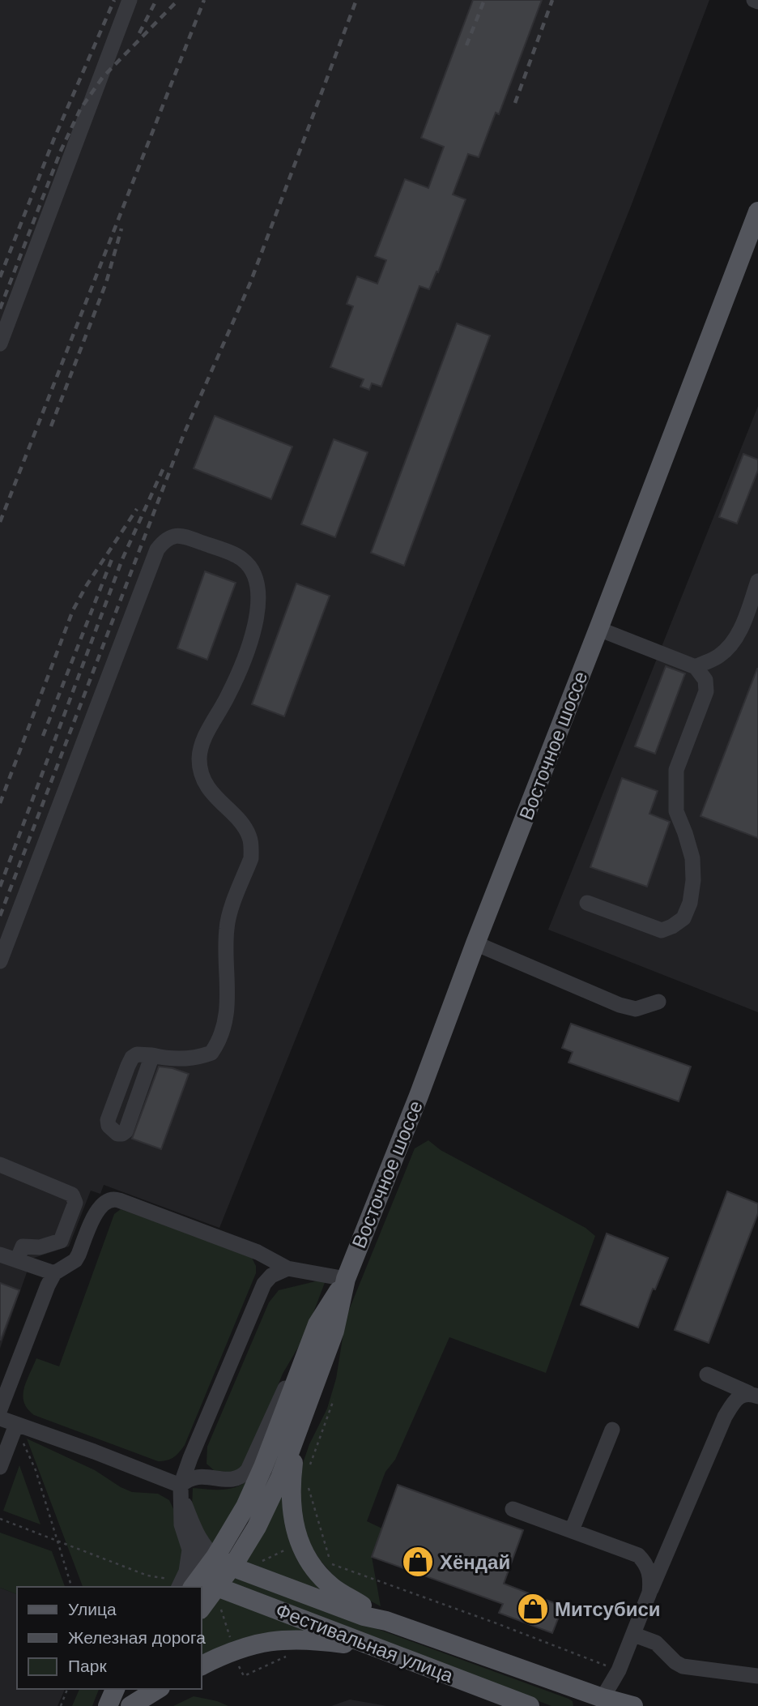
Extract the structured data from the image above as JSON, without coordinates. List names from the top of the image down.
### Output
{
  "streets": {
    "main road": ["Восточное шоссе", "Фестивальная улица"]
  },
  "places": {
    "shop": ["Хёндай", "Митсубиси"]
  },
  "legend": ["Улица", "Железная дорога", "Парк"]
}
